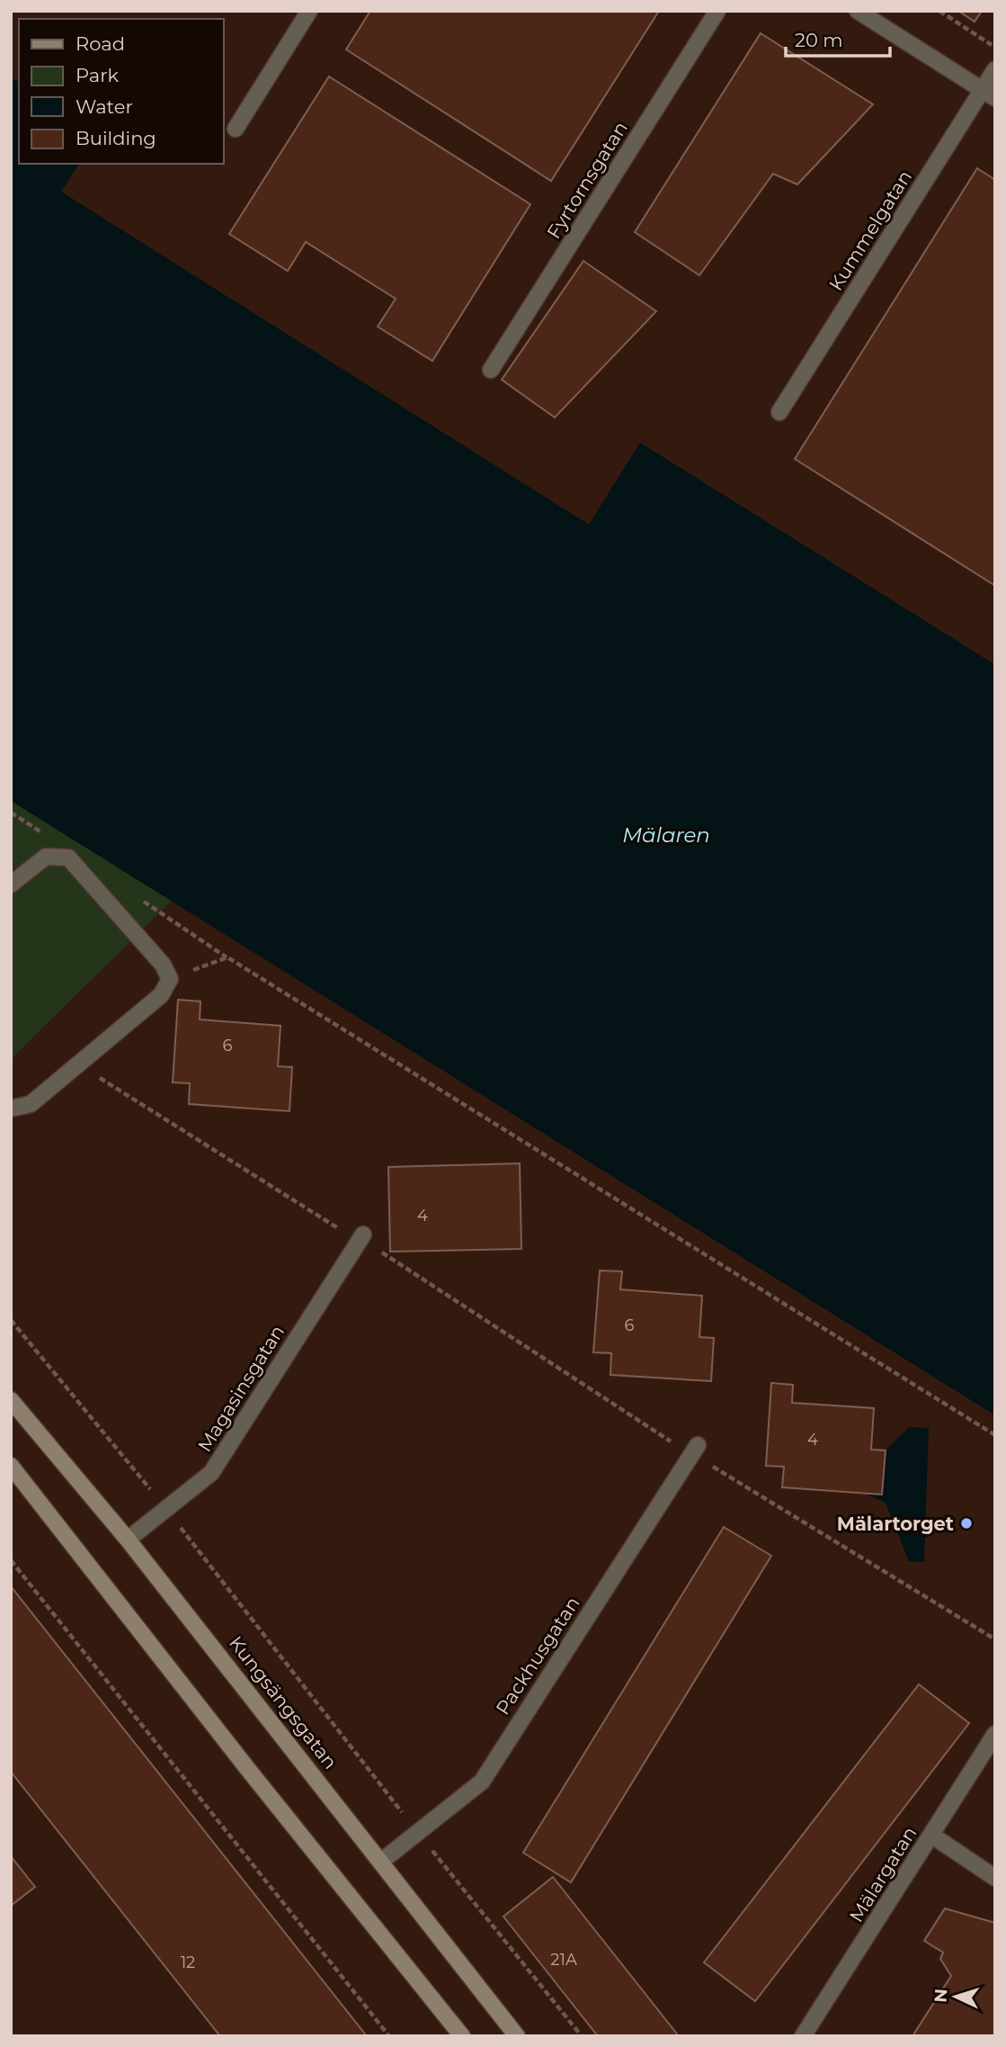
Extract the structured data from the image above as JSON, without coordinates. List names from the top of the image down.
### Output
{
  "streets": {
    "main road": ["Kungsängsgatan"],
    "street": [
      "Fyrtornsgatan",
      "Kummelgatan",
      "Magasinsgatan",
      "Packhusgatan",
      "Mälargatan"
    ]
  },
  "crossings": [
    ["Magasinsgatan", "Kungsängsgatan"],
    ["Packhusgatan", "Kungsängsgatan"]
  ],
  "water": ["Mälaren"],
  "places": ["Mälartorget"],
  "house_numbers": [
    "6",
    "4",
    "6",
    "4",
    "21A",
    "12"
  ],
  "legend": [
    "Road",
    "Park",
    "Water",
    "Building"
  ],
  "scale_bar": "20 m",
  "north": "left"
}
